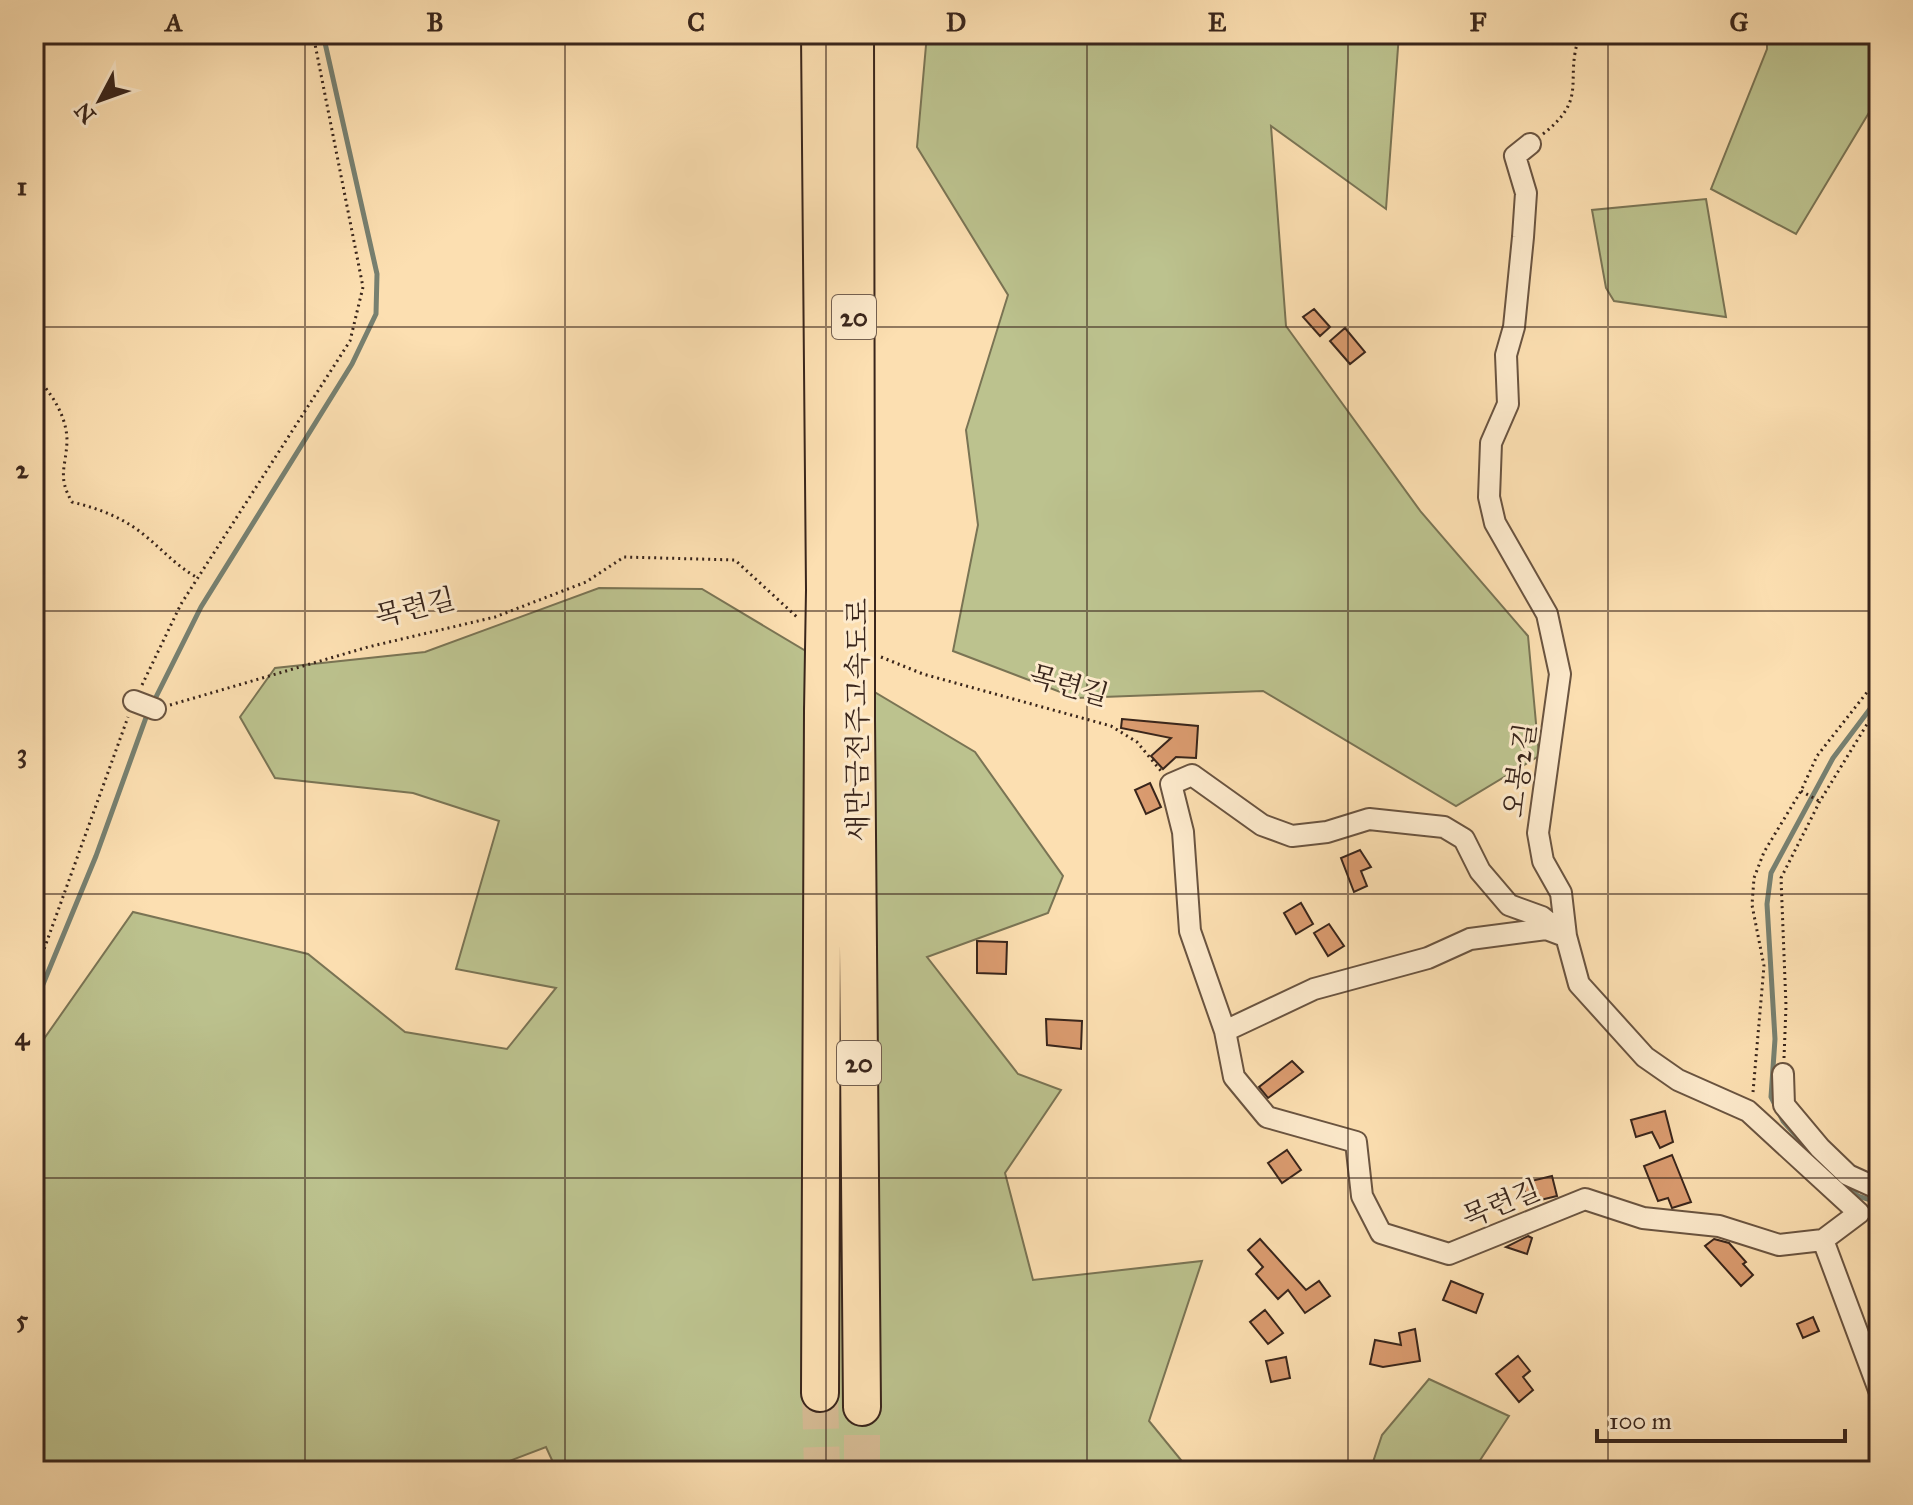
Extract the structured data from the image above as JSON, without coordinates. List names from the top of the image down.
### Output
{
  "streets": {
    "highway": ["20", "새만금전주고속도로"],
    "street": ["목련길", "오봉2길"]
  },
  "scale_bar": "100 m",
  "north": "bottom left",
  "grid": {
    "columns": [
      "A",
      "B",
      "C",
      "D",
      "E",
      "F",
      "G"
    ],
    "rows": [
      "1",
      "2",
      "3",
      "4",
      "5"
    ]
  }
}
